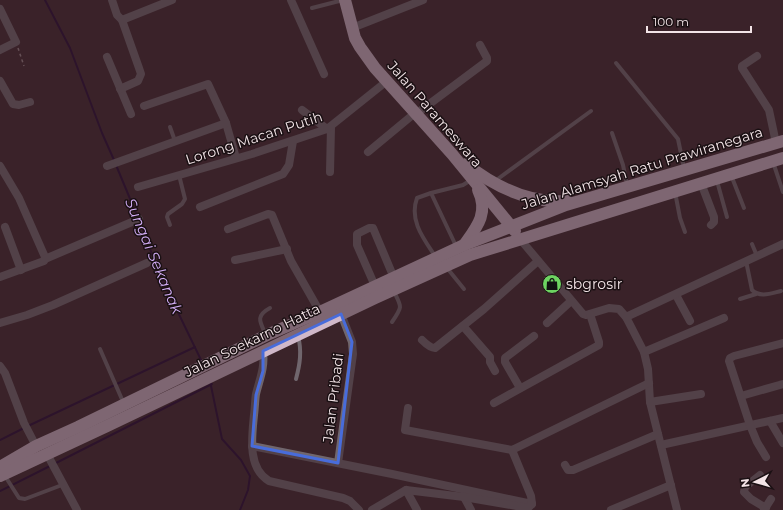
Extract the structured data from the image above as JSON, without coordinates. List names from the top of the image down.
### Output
{
  "streets": {
    "highway": ["Jalan Parameswara", "Jalan Alamsyah Ratu Prawiranegara", "Jalan Soekarno Hatta"],
    "street": ["Lorong Macan Putih", "Jalan Pribadi"]
  },
  "crossings": [
    ["Jalan Parameswara", "Lorong Macan Putih"],
    ["Jalan Parameswara", "Jalan Alamsyah Ratu Prawiranegara"],
    ["Jalan Parameswara", "Jalan Soekarno Hatta"],
    ["Jalan Alamsyah Ratu Prawiranegara", "Jalan Soekarno Hatta"],
    ["Jalan Soekarno Hatta", "Jalan Pribadi"]
  ],
  "water": ["Sungai Sekanak"],
  "places": {
    "shop": ["sbgrosir"]
  },
  "scale_bar": "100 m",
  "north": "left"
}
